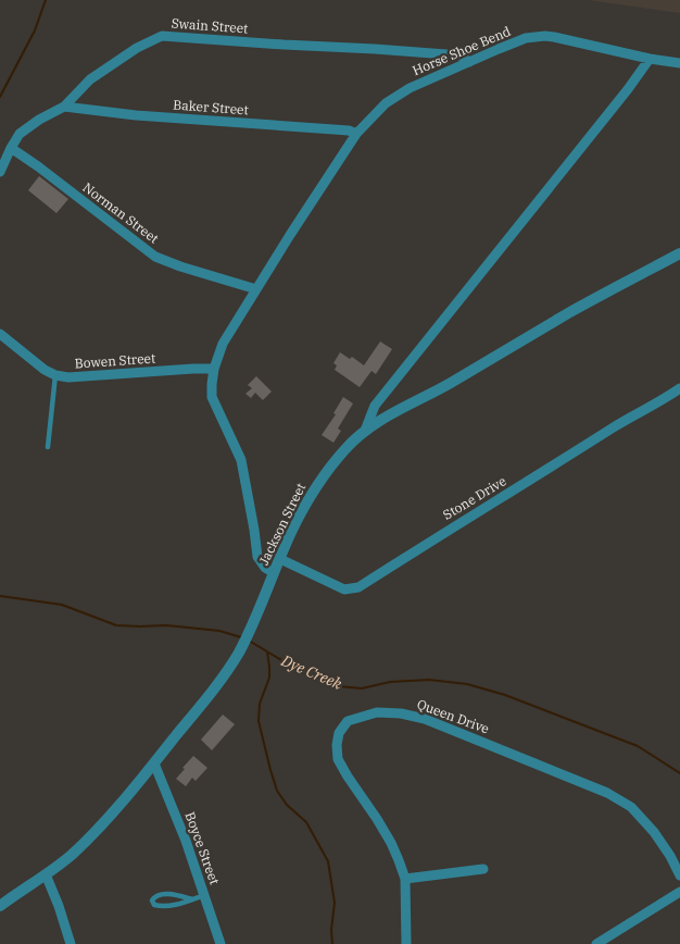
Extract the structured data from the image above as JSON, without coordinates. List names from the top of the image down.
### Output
{
  "streets": {
    "street": [
      "Swain Street",
      "Horse Shoe Bend",
      "Baker Street",
      "Norman Street",
      "Bowen Street",
      "Stone Drive",
      "Jackson Street",
      "Queen Drive",
      "Boyce Street"
    ]
  },
  "crossings": [
    ["Swain Street", "Horse Shoe Bend"],
    ["Swain Street", "Baker Street"],
    ["Swain Street", "Norman Street"],
    ["Horse Shoe Bend", "Baker Street"],
    ["Horse Shoe Bend", "Norman Street"],
    ["Horse Shoe Bend", "Bowen Street"],
    ["Horse Shoe Bend", "Jackson Street"],
    ["Stone Drive", "Jackson Street"],
    ["Jackson Street", "Boyce Street"]
  ],
  "water": ["Dye Creek"]
}
